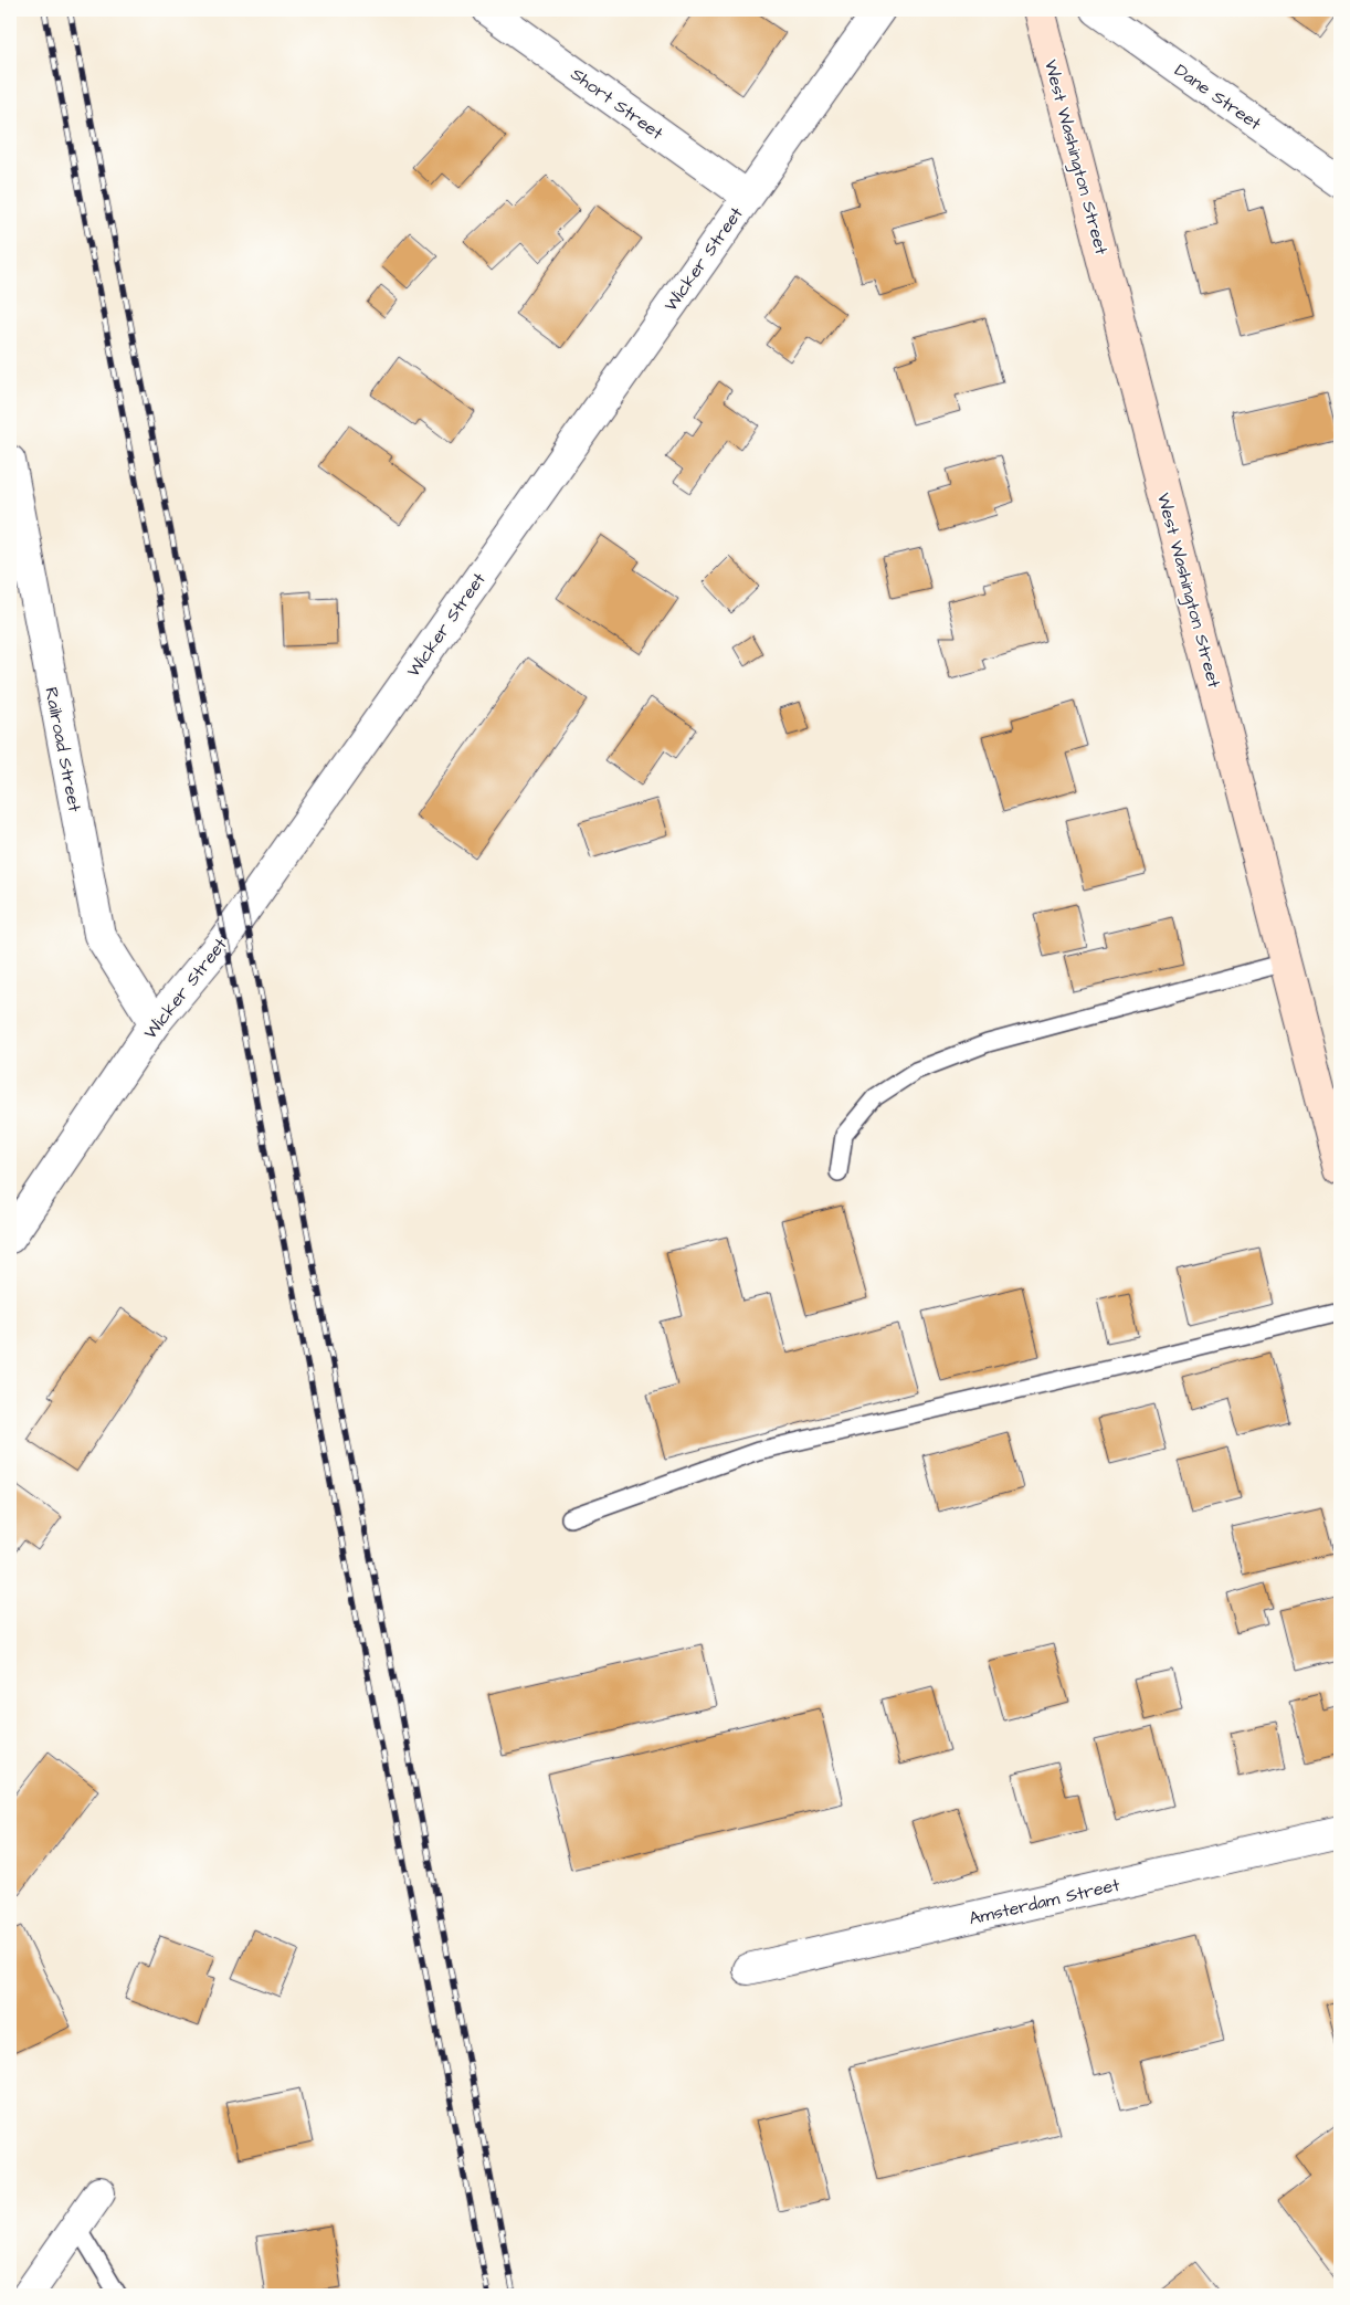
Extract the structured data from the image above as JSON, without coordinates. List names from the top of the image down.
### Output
{
  "streets": {
    "main road": ["West Washington Street"],
    "street": [
      "Dane Street",
      "Short Street",
      "Wicker Street",
      "Railroad Street",
      "Amsterdam Street"
    ]
  },
  "crossings": [
    ["Short Street", "Wicker Street"],
    ["Wicker Street", "Railroad Street"]
  ]
}
